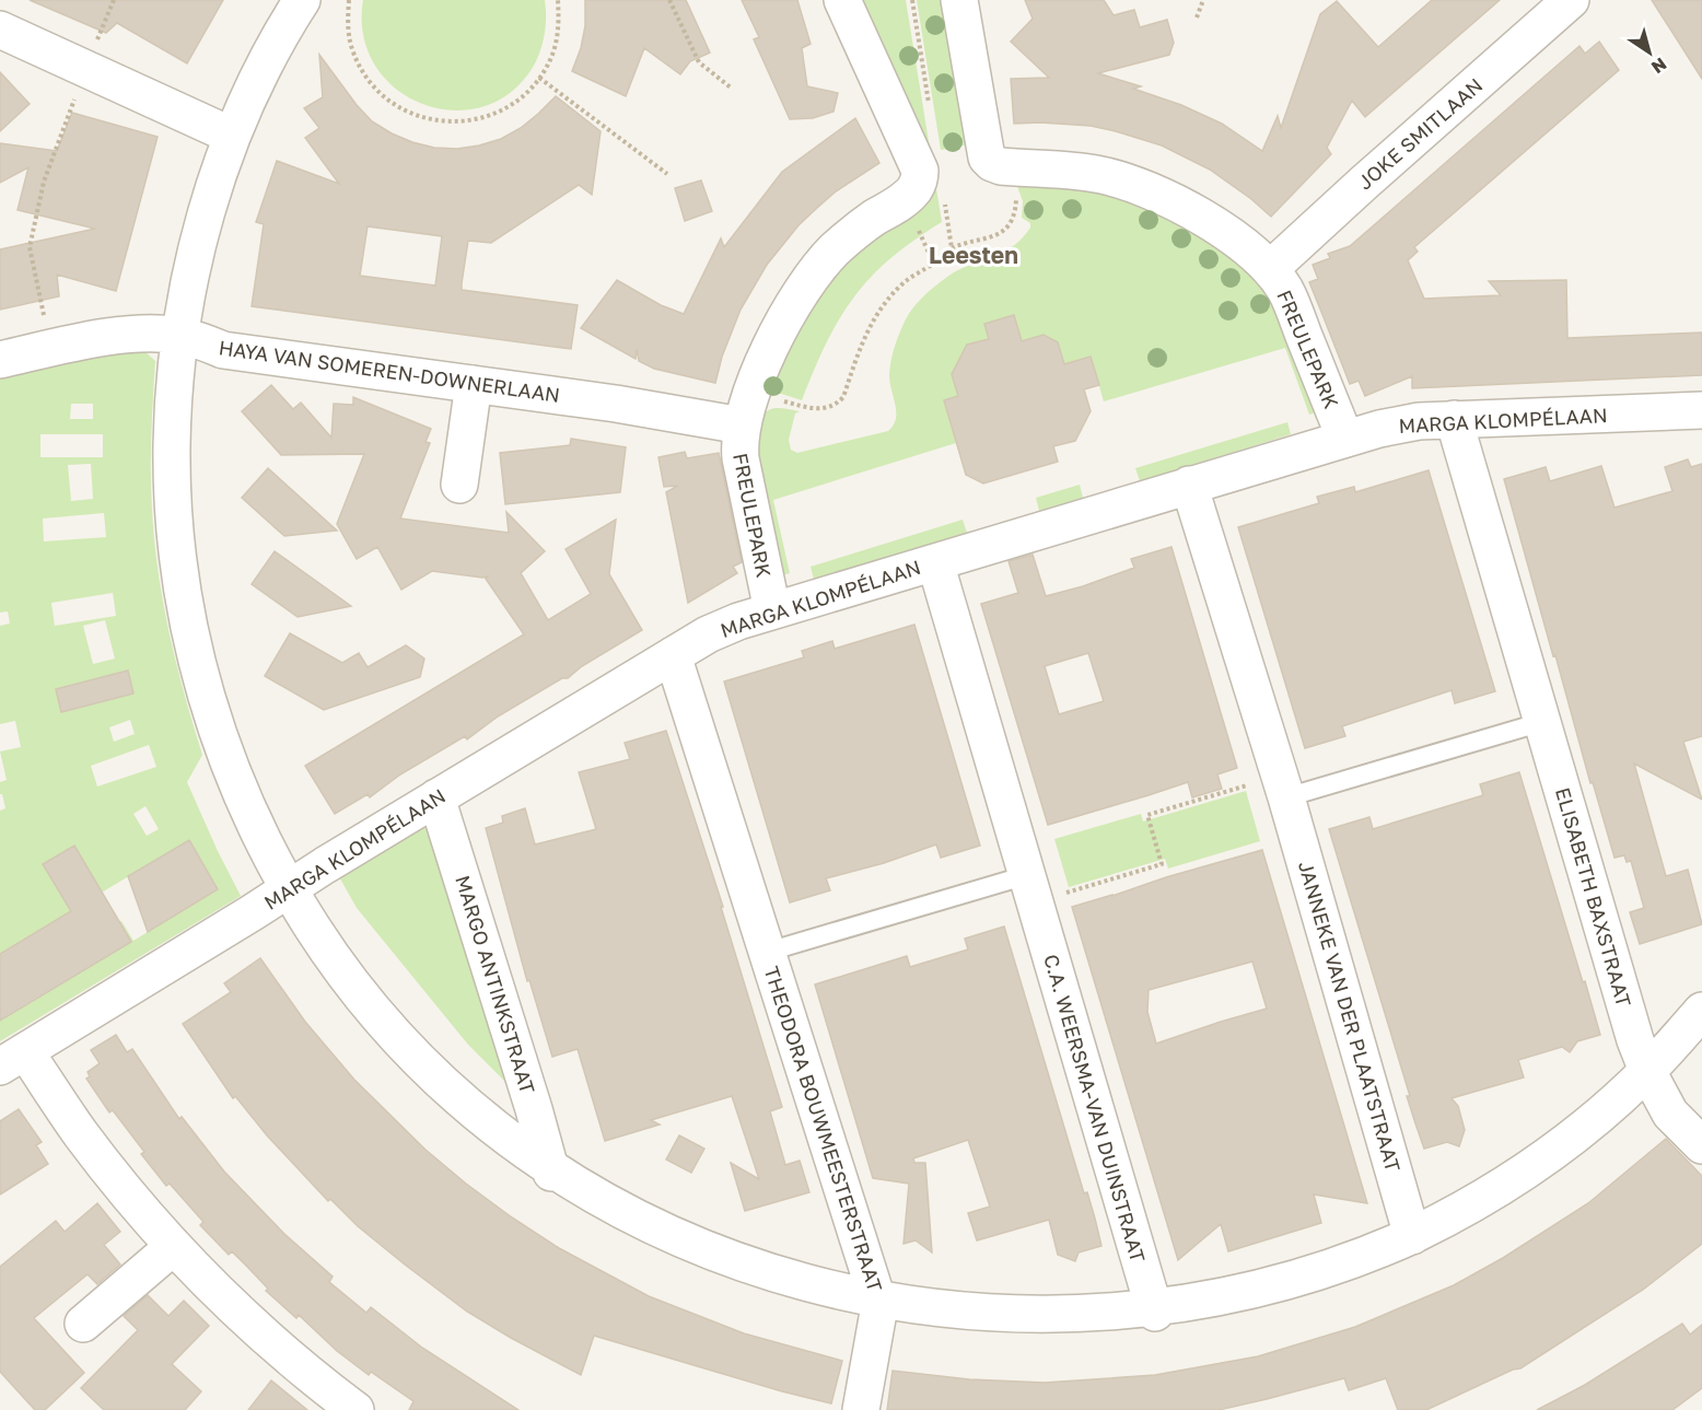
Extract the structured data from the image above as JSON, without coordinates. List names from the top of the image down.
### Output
{
  "streets": {
    "street": [
      "JOKE SMITLAAN",
      "FREULEPARK",
      "HAYA VAN SOMEREN-DOWNERLAAN",
      "MARGA KLOMPÉLAAN",
      "ELISABETH BAXSTRAAT",
      "MARGO ANTINKSTRAAT",
      "JANNEKE VAN DER PLAATSTRAAT",
      "C.A. WEERSMA-VAN DUINSTRAAT",
      "THEODORA BOUWMEESTERSTRAAT"
    ]
  },
  "crossings": [
    ["JOKE SMITLAAN", "FREULEPARK"],
    ["FREULEPARK", "HAYA VAN SOMEREN-DOWNERLAAN"],
    ["FREULEPARK", "MARGA KLOMPÉLAAN"],
    ["MARGA KLOMPÉLAAN", "ELISABETH BAXSTRAAT"],
    ["MARGA KLOMPÉLAAN", "MARGO ANTINKSTRAAT"],
    ["MARGA KLOMPÉLAAN", "JANNEKE VAN DER PLAATSTRAAT"],
    ["MARGA KLOMPÉLAAN", "C.A. WEERSMA-VAN DUINSTRAAT"],
    ["MARGA KLOMPÉLAAN", "THEODORA BOUWMEESTERSTRAAT"],
    ["C.A. WEERSMA-VAN DUINSTRAAT", "THEODORA BOUWMEESTERSTRAAT"]
  ],
  "districts": ["Leesten"],
  "north": "bottom right"
}
